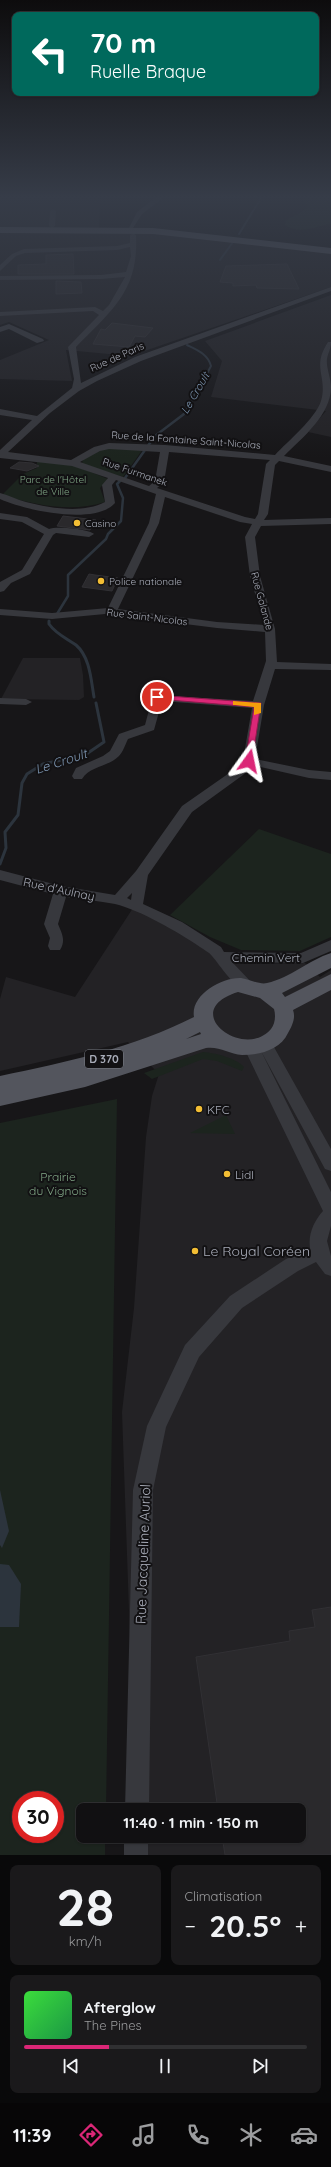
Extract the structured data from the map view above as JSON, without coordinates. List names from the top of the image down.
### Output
{
  "streets": {
    "main road": ["D 370"],
    "street": [
      "Rue de Paris",
      "Rue de la Fontaine Saint-Nicolas",
      "Rue Furmanek",
      "Rue Galande",
      "Rue Saint-Nicolas",
      "Rue d'Aulnay",
      "Chemin Vert",
      "Rue Jacqueline Auriol"
    ]
  },
  "crossings": [
    ["Rue de Paris", "Rue Furmanek"],
    ["Rue de la Fontaine Saint-Nicolas", "Rue Furmanek"],
    ["Rue de la Fontaine Saint-Nicolas", "Rue Galande"],
    ["Rue Furmanek", "Rue Galande"],
    ["Rue Galande", "Rue Saint-Nicolas"],
    ["Rue d'Aulnay", "Chemin Vert"],
    ["Rue d'Aulnay", "D 370"]
  ],
  "water": ["Le Croult"],
  "parks": ["Parc de l'Hôtel de Ville", "Prairie du Vignois"],
  "places": [
    "Casino",
    "Police nationale",
    "KFC",
    "Lidl",
    "Le Royal Coréen"
  ],
  "page": {
    "turn": ["70 m", "Ruelle Braque"],
    "limit": "30",
    "trip": "11:40 · 1 min · 150 m",
    "tile": [
      ["28", "km/h"],
      "Climatisation"
    ],
    "heat": ["−", "20.5°", "+"],
    "song": ["Afterglow", "The Pines"],
    "tabs": "11:39"
  }
}
